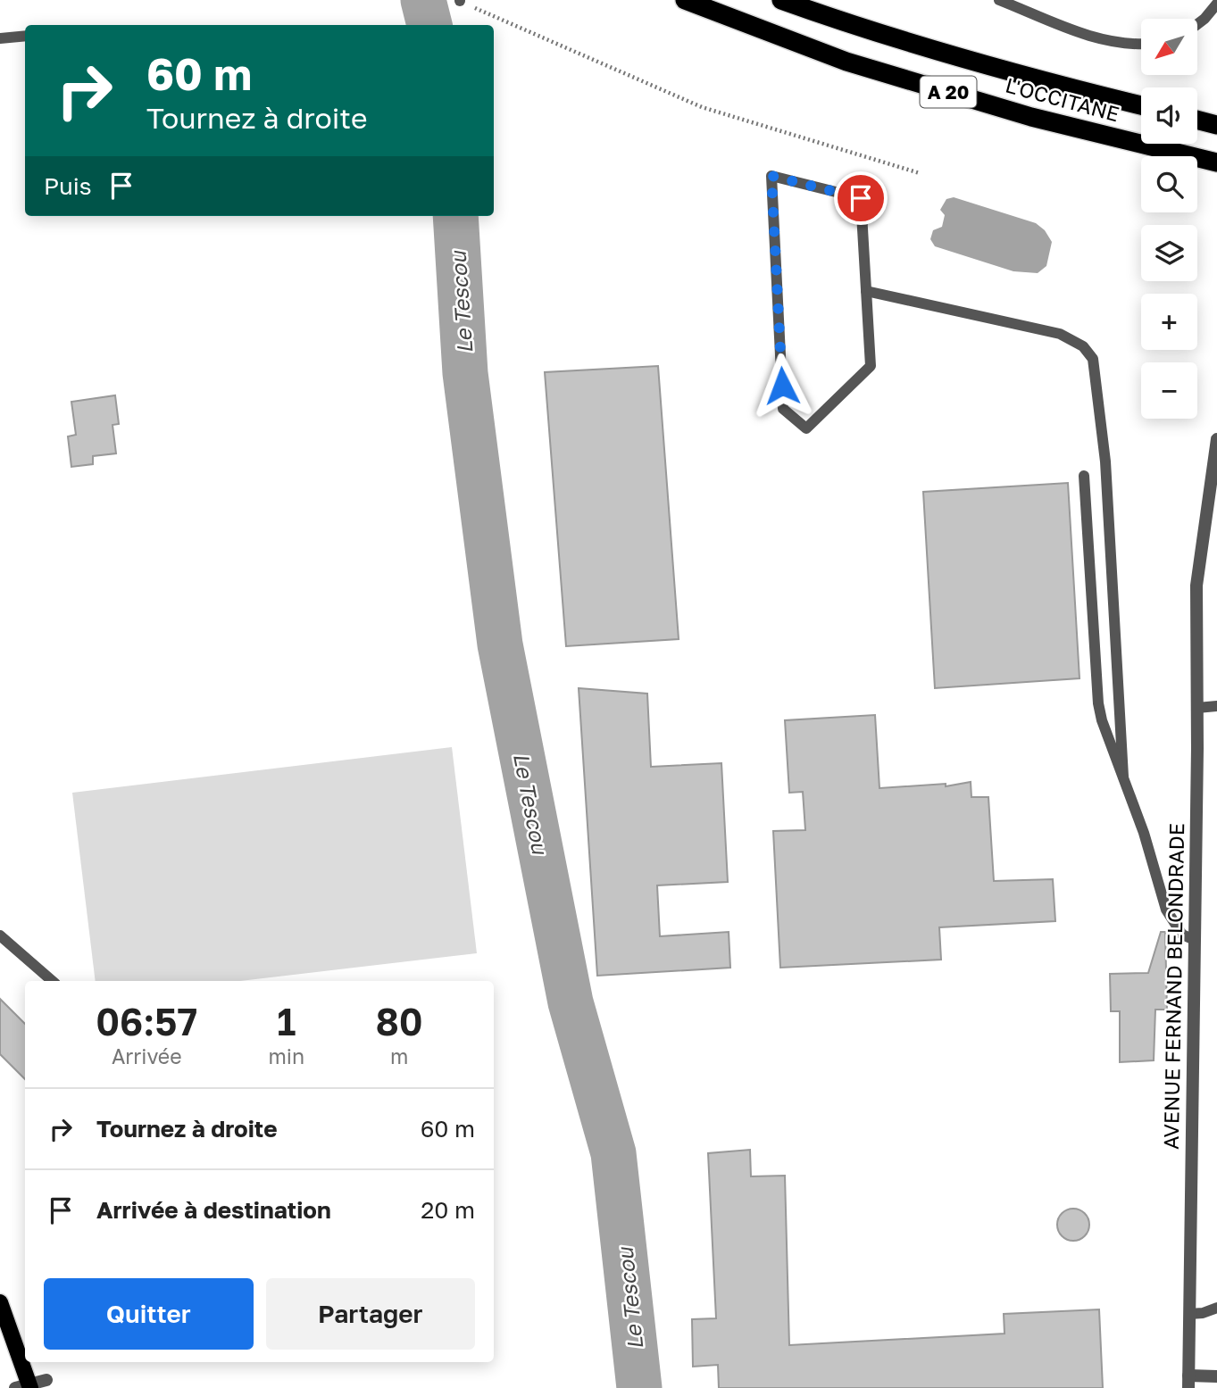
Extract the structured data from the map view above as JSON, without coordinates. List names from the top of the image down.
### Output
{
  "streets": {
    "highway": ["A 20", "L'OCCITANE"],
    "street": ["AVENUE FERNAND BELONDRADE"]
  },
  "water": ["Le Tescou"],
  "north": "bottom left",
  "page": {
    "map_buttons": ["+", "−"],
    "turn": ["60 m", "Tournez à droite"],
    "then": "Puis",
    "eta": [
      "06:57",
      "Arrivée",
      "1",
      "min",
      "80",
      "m"
    ],
    "list": [
      {
        "name": "Tournez à droite",
        "value": "60 m"
      },
      {
        "name": "Arrivée à destination",
        "value": "20 m"
      }
    ],
    "buttons": ["Quitter", "Partager"]
  }
}
